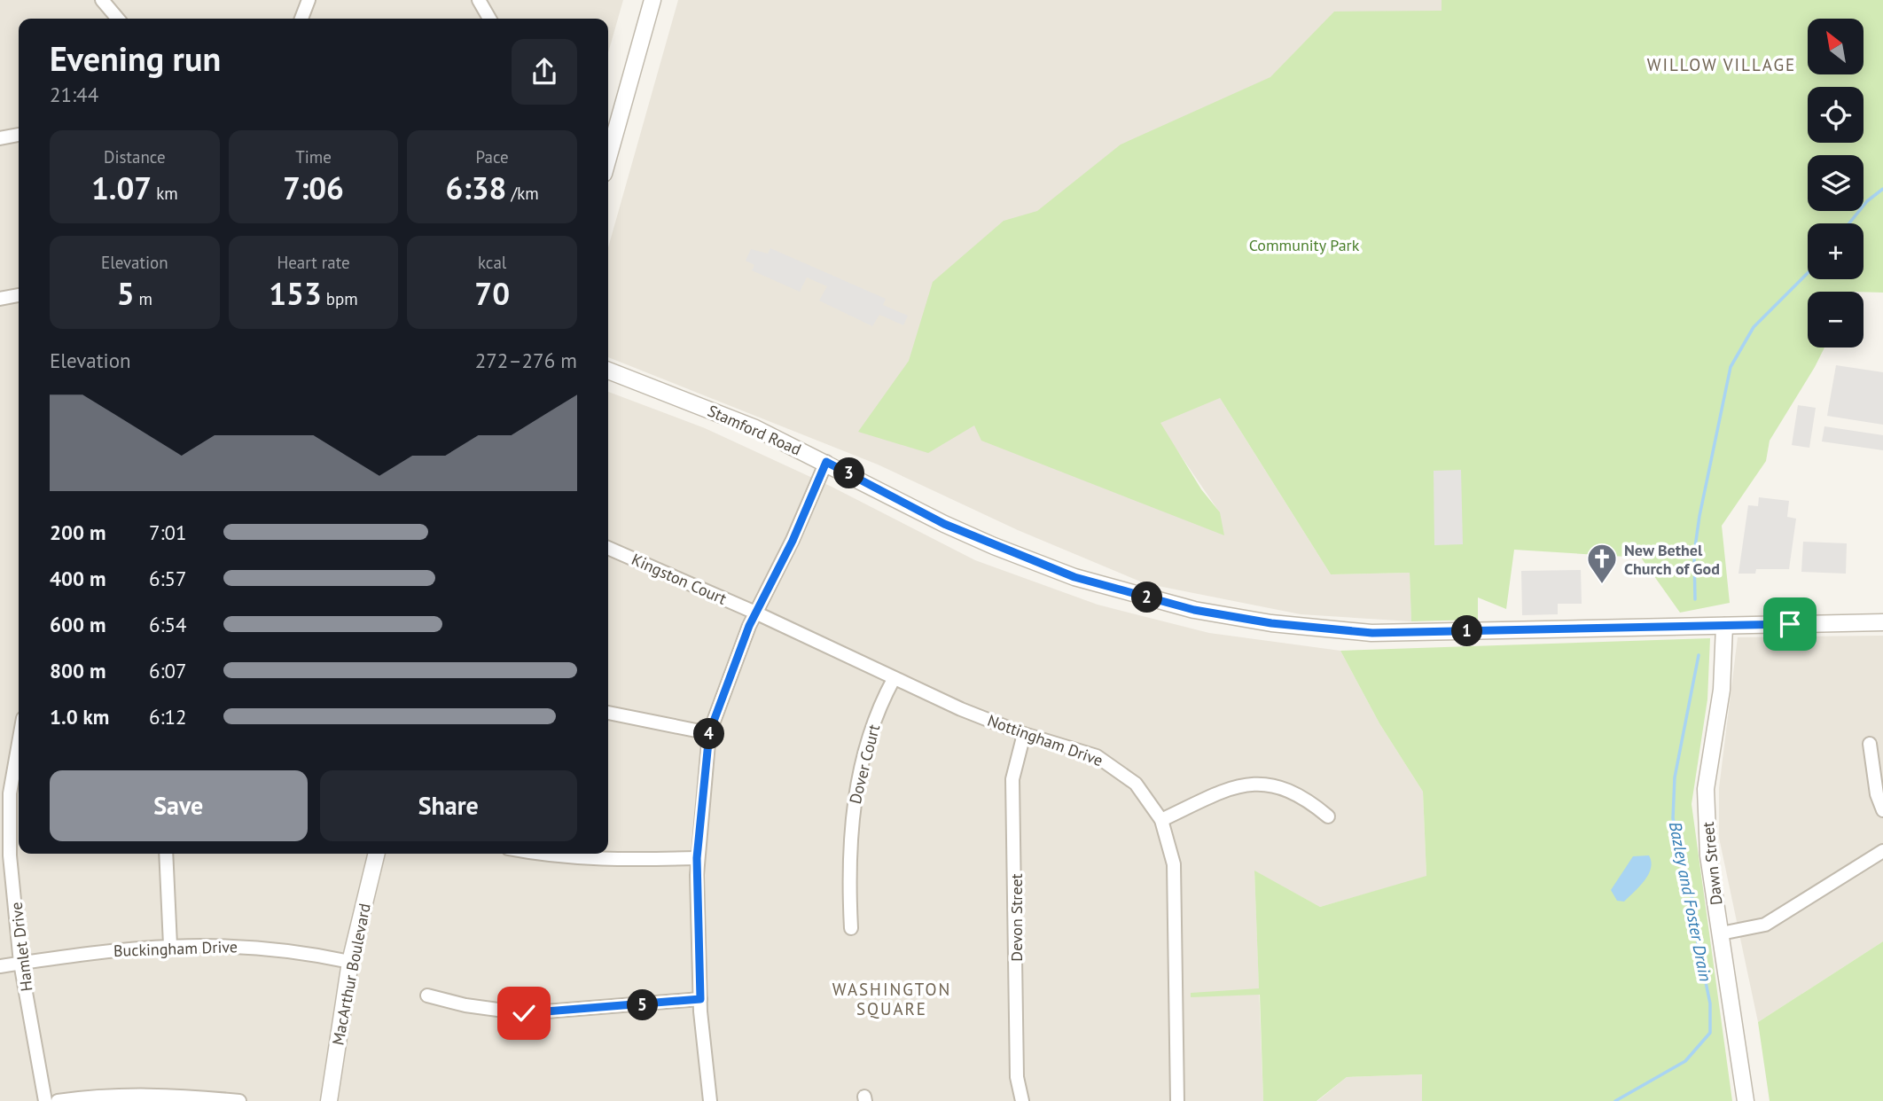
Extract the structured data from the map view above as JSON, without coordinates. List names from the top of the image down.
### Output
{
  "streets": {
    "street": [
      "Stamford Road",
      "Kingston Court",
      "Nottingham Drive",
      "Dover Court",
      "Dawn Street",
      "Devon Street",
      "Hamlet Drive",
      "Buckingham Drive",
      "MacArthur Boulevard"
    ]
  },
  "crossings": [
    ["Stamford Road", "Dawn Street"],
    ["Kingston Court", "Nottingham Drive"],
    ["Nottingham Drive", "Dover Court"],
    ["Nottingham Drive", "Devon Street"],
    ["Hamlet Drive", "Buckingham Drive"],
    ["Buckingham Drive", "MacArthur Boulevard"]
  ],
  "districts": ["WILLOW VILLAGE", "WASHINGTON SQUARE"],
  "water": ["Bazley and Foster Drain"],
  "parks": ["Community Park"],
  "places": {
    "church": ["New Bethel Church of God"]
  },
  "north": "top left",
  "page": {
    "map_buttons": ["+", "−"],
    "heading": ["Evening run", "21:44"],
    "stats": [
      ["Distance", "1.07 km"],
      ["Time", "7:06"],
      ["Pace", "6:38 /km"],
      ["Elevation", "5 m"],
      ["Heart rate", "153 bpm"],
      ["kcal", "70"]
    ],
    "chart": ["Elevation", "272–276 m"],
    "pins": [
      "3",
      "2",
      "1",
      "4",
      "5"
    ],
    "list": [
      {
        "name": "200 m",
        "note": "7:01"
      },
      {
        "name": "400 m",
        "note": "6:57"
      },
      {
        "name": "600 m",
        "note": "6:54"
      },
      {
        "name": "800 m",
        "note": "6:07"
      },
      {
        "name": "1.0 km",
        "note": "6:12"
      }
    ],
    "buttons": ["Save", "Share"]
  }
}
